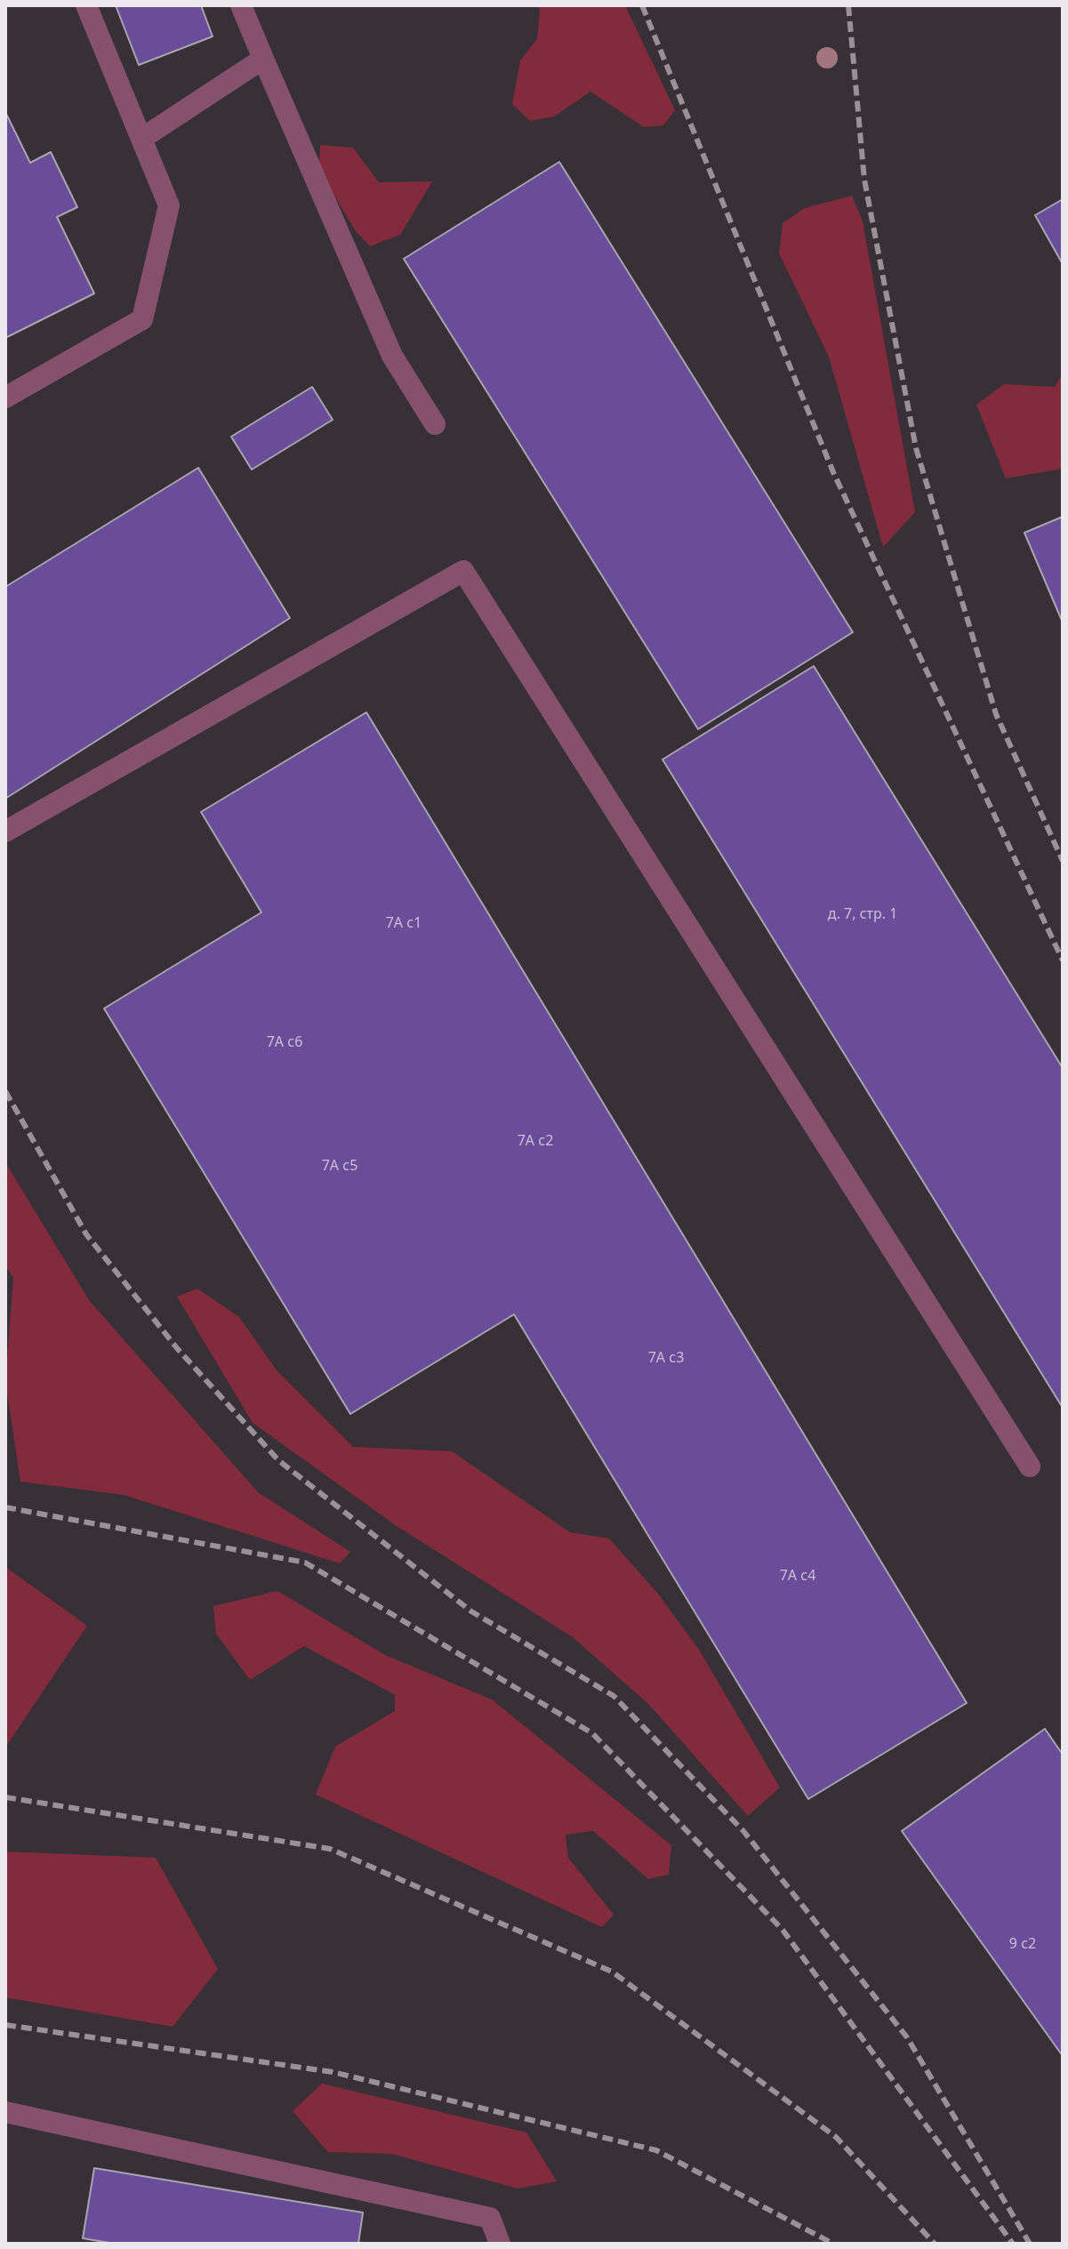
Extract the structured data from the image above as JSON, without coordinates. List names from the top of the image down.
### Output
{
  "house_numbers": [
    "д. 7, стр. 1",
    "7А с1",
    "7А с6",
    "7А с2",
    "7А с5",
    "7А с3",
    "7А с4",
    "9 с2"
  ]
}
